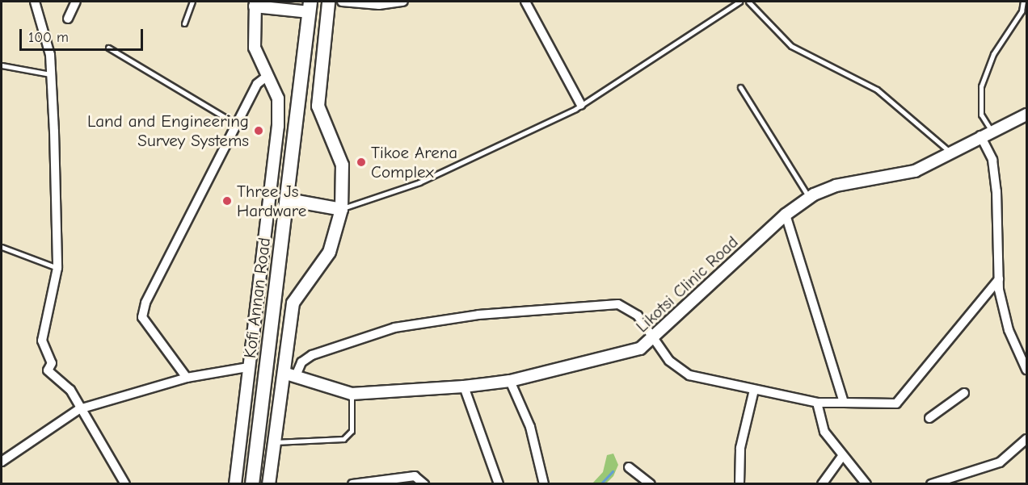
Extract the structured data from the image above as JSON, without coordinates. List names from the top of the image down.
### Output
{
  "streets": {
    "main road": ["Kofi Annan Road"],
    "street": ["Likotsi Clinic Road"]
  },
  "places": ["Land and Engineering Survey Systems", "Tikoe Arena Complex", "Three Js Hardware"],
  "scale_bar": "100 m"
}
